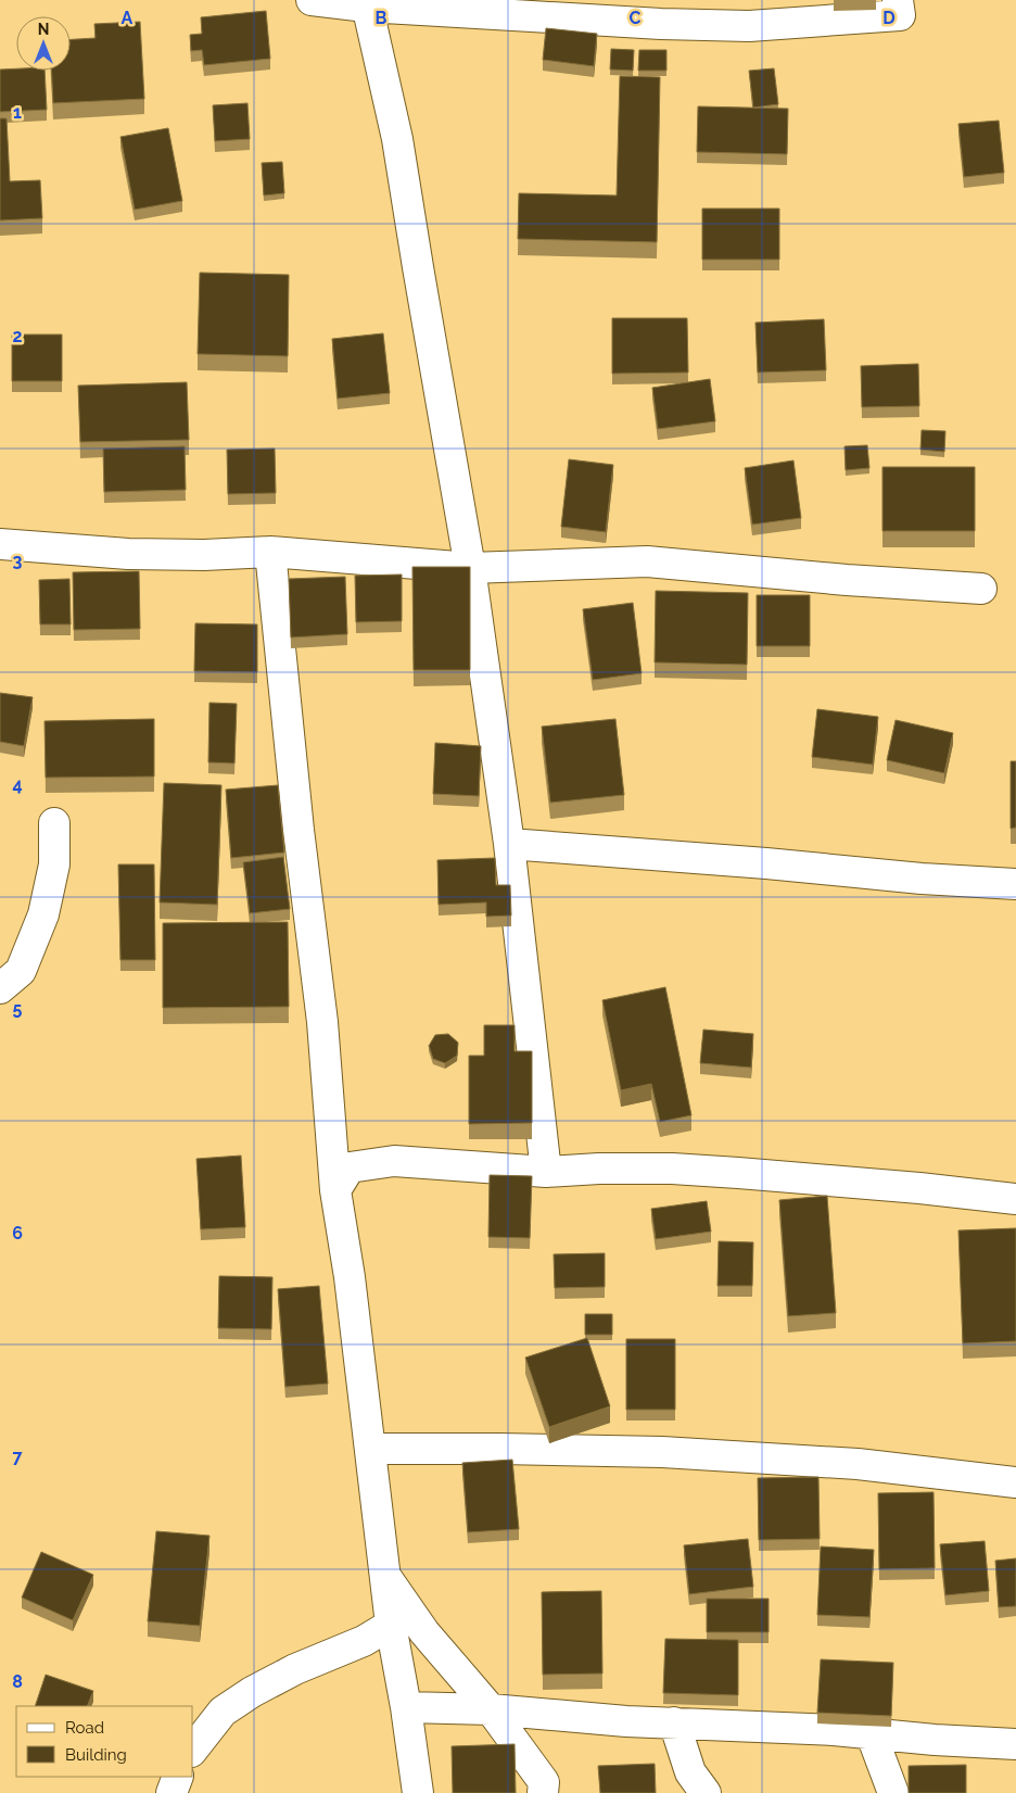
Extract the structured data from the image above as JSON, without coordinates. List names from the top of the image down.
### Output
{
  "legend": ["Road", "Building"],
  "north": "top",
  "grid": {
    "columns": [
      "A",
      "B",
      "C",
      "D"
    ],
    "rows": [
      "1",
      "2",
      "3",
      "4",
      "5",
      "6",
      "7",
      "8"
    ]
  }
}
